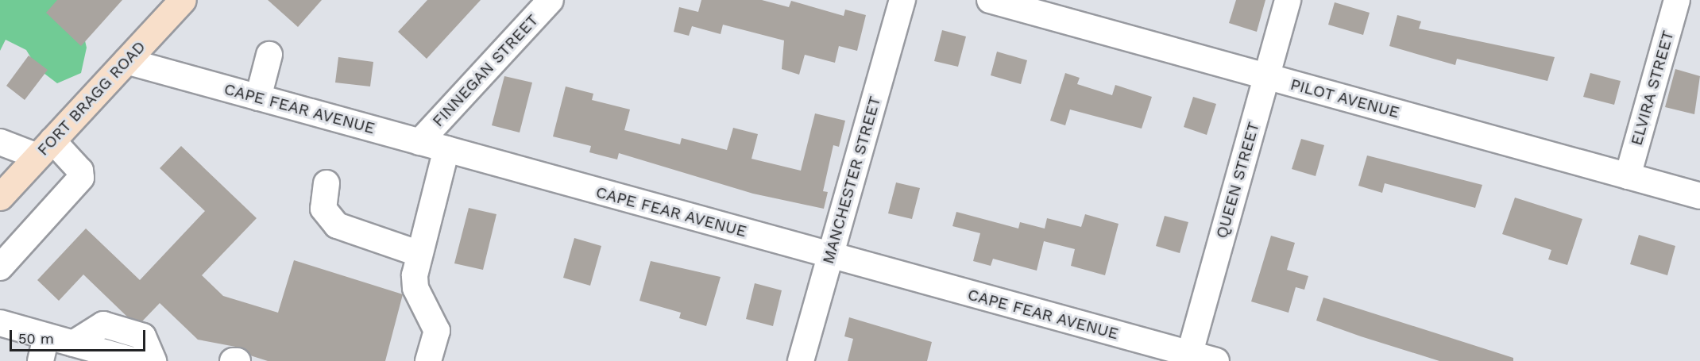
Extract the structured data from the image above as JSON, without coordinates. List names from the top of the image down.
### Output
{
  "streets": {
    "main road": ["FORT BRAGG ROAD"],
    "street": [
      "FINNEGAN STREET",
      "ELVIRA STREET",
      "PILOT AVENUE",
      "CAPE FEAR AVENUE",
      "MANCHESTER STREET",
      "QUEEN STREET"
    ]
  },
  "crossings": [
    ["FINNEGAN STREET", "CAPE FEAR AVENUE"],
    ["ELVIRA STREET", "PILOT AVENUE"],
    ["FORT BRAGG ROAD", "CAPE FEAR AVENUE"],
    ["PILOT AVENUE", "QUEEN STREET"],
    ["CAPE FEAR AVENUE", "MANCHESTER STREET"],
    ["CAPE FEAR AVENUE", "QUEEN STREET"]
  ],
  "scale_bar": "50 m"
}
